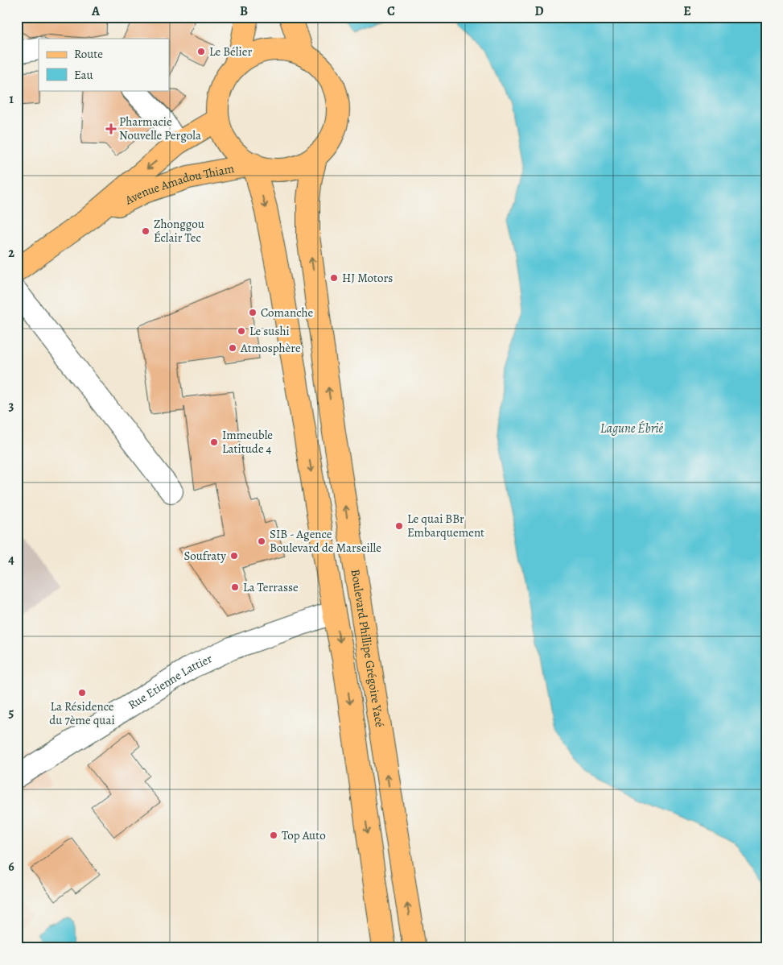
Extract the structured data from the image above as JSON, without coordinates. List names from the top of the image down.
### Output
{
  "streets": {
    "main road": ["Avenue Amadou Thiam", "Boulevard Phillipe Grégoire Yacé"],
    "street": ["Rue Etienne Lattier"]
  },
  "crossings": [
    ["Avenue Amadou Thiam", "Boulevard Phillipe Grégoire Yacé"]
  ],
  "water": ["Lagune Ébrié"],
  "places": {
    "other": [
      "Le Bélier",
      "Zhonggou Éclair Tec",
      "HJ Motors",
      "Comanche",
      "Le sushi",
      "Atmosphère",
      "Immeuble Latitude 4",
      "Le quai BBr Embarquement",
      "SIB - Agence Boulevard de Marseille",
      "Soufraty",
      "La Terrasse",
      "La Résidence du 7ème quai",
      "Top Auto"
    ],
    "health": ["Pharmacie Nouvelle Pergola"]
  },
  "legend": ["Route", "Eau"],
  "grid": {
    "columns": [
      "A",
      "B",
      "C",
      "D",
      "E"
    ],
    "rows": [
      "1",
      "2",
      "3",
      "4",
      "5",
      "6"
    ]
  }
}
